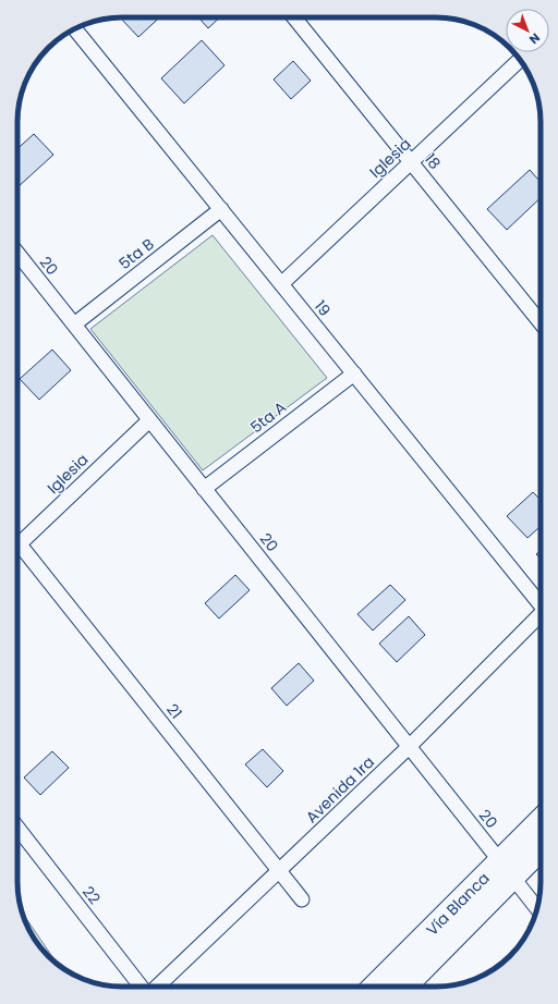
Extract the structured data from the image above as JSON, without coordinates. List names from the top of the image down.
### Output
{
  "streets": {
    "highway": ["Vía Blanca"],
    "street": [
      "Iglesia",
      "18",
      "5ta B",
      "20",
      "19",
      "5ta A",
      "21",
      "Avenida 1ra",
      "22"
    ]
  },
  "crossings": [
    ["Iglesia", "18"],
    ["Iglesia", "20"],
    ["Iglesia", "19"],
    ["5ta B", "20"],
    ["5ta B", "19"],
    ["20", "5ta A"],
    ["20", "Avenida 1ra"],
    ["20", "Vía Blanca"],
    ["19", "5ta A"],
    ["21", "Avenida 1ra"]
  ],
  "north": "bottom right"
}
